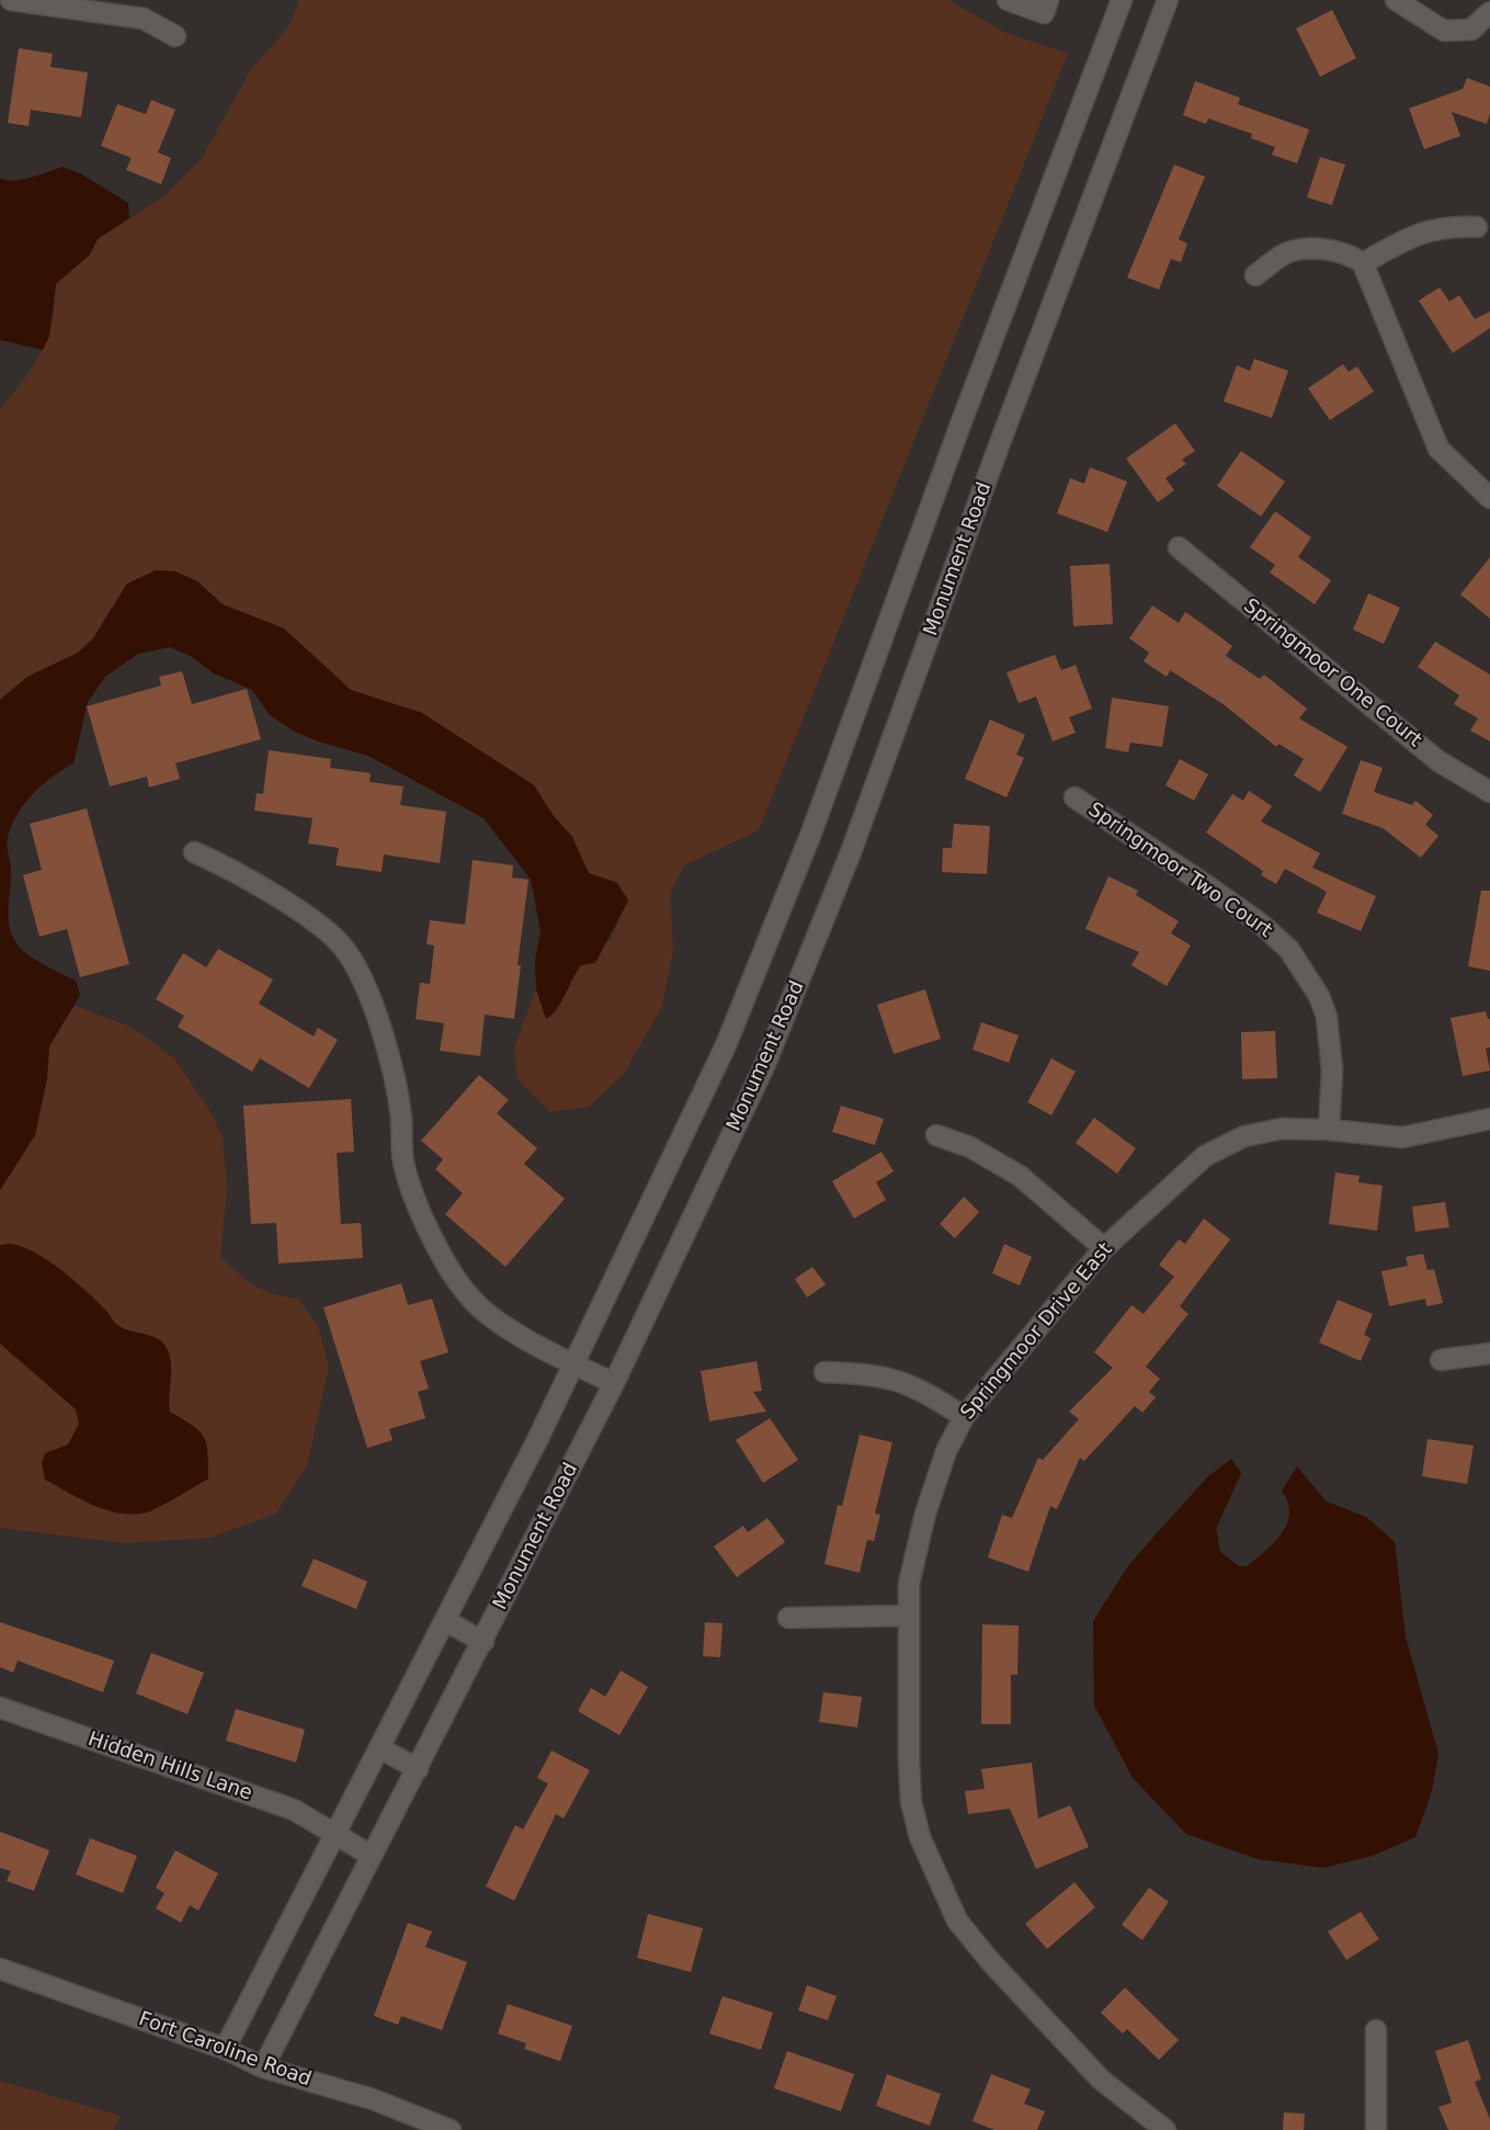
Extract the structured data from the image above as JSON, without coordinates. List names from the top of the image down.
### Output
{
  "streets": {
    "street": [
      "Monument Road",
      "Springmoor One Court",
      "Springmoor Two Court",
      "Springmoor Drive East",
      "Hidden Hills Lane",
      "Fort Caroline Road"
    ]
  },
  "crossings": [
    ["Monument Road", "Hidden Hills Lane"],
    ["Monument Road", "Fort Caroline Road"],
    ["Springmoor Two Court", "Springmoor Drive East"]
  ]
}
